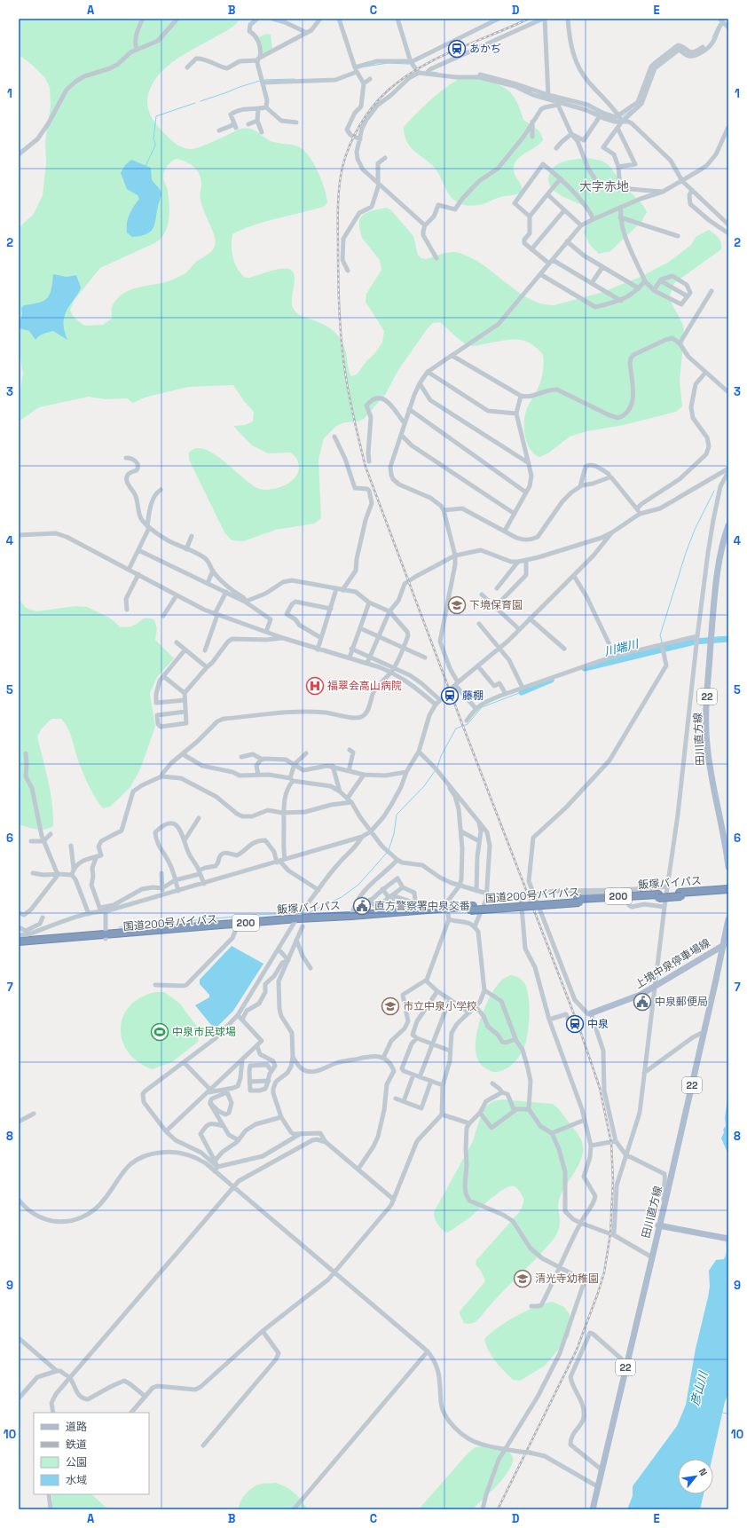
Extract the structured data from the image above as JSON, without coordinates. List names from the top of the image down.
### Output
{
  "streets": {
    "highway": ["飯塚バイパス", "国道200号バイパス", "200"],
    "main road": ["22", "田川直方線", "上境中泉停車場線"]
  },
  "crossings": [
    ["田川直方線", "上境中泉停車場線"],
    ["飯塚バイパス", "国道200号バイパス"]
  ],
  "districts": ["大字赤地"],
  "water": ["川端川", "彦山川"],
  "places": {
    "station": ["あかぢ", "藤棚", "中泉"],
    "school or university": ["下境保育園", "市立中泉小学校", "清光寺幼稚園"],
    "hospital": ["福翠会高山病院"],
    "public building": ["直方警察署中泉交番", "中泉郵便局"],
    "sports": ["中泉市民球場"]
  },
  "legend": [
    "道路",
    "鉄道",
    "公園",
    "水域"
  ],
  "north": "top right",
  "grid": {
    "columns": [
      "A",
      "B",
      "C",
      "D",
      "E"
    ],
    "rows": [
      "1",
      "2",
      "3",
      "4",
      "5",
      "6",
      "7",
      "8",
      "9",
      "10"
    ]
  }
}
